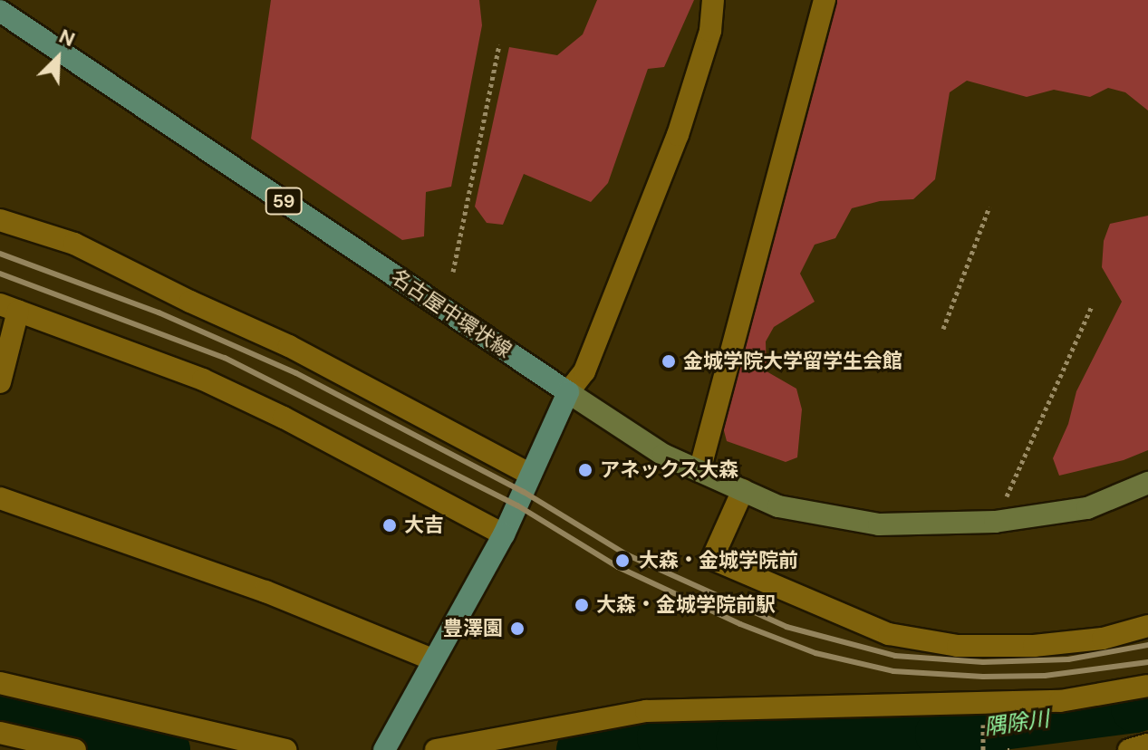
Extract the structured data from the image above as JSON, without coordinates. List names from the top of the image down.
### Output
{
  "streets": {
    "main road": ["59", "名古屋中環状線"]
  },
  "water": ["隅除川"],
  "places": [
    "金城学院大学留学生会館",
    "アネックス大森",
    "大吉",
    "大森・金城学院前",
    "大森・金城学院前駅",
    "豊澤園"
  ],
  "north": "top right"
}
